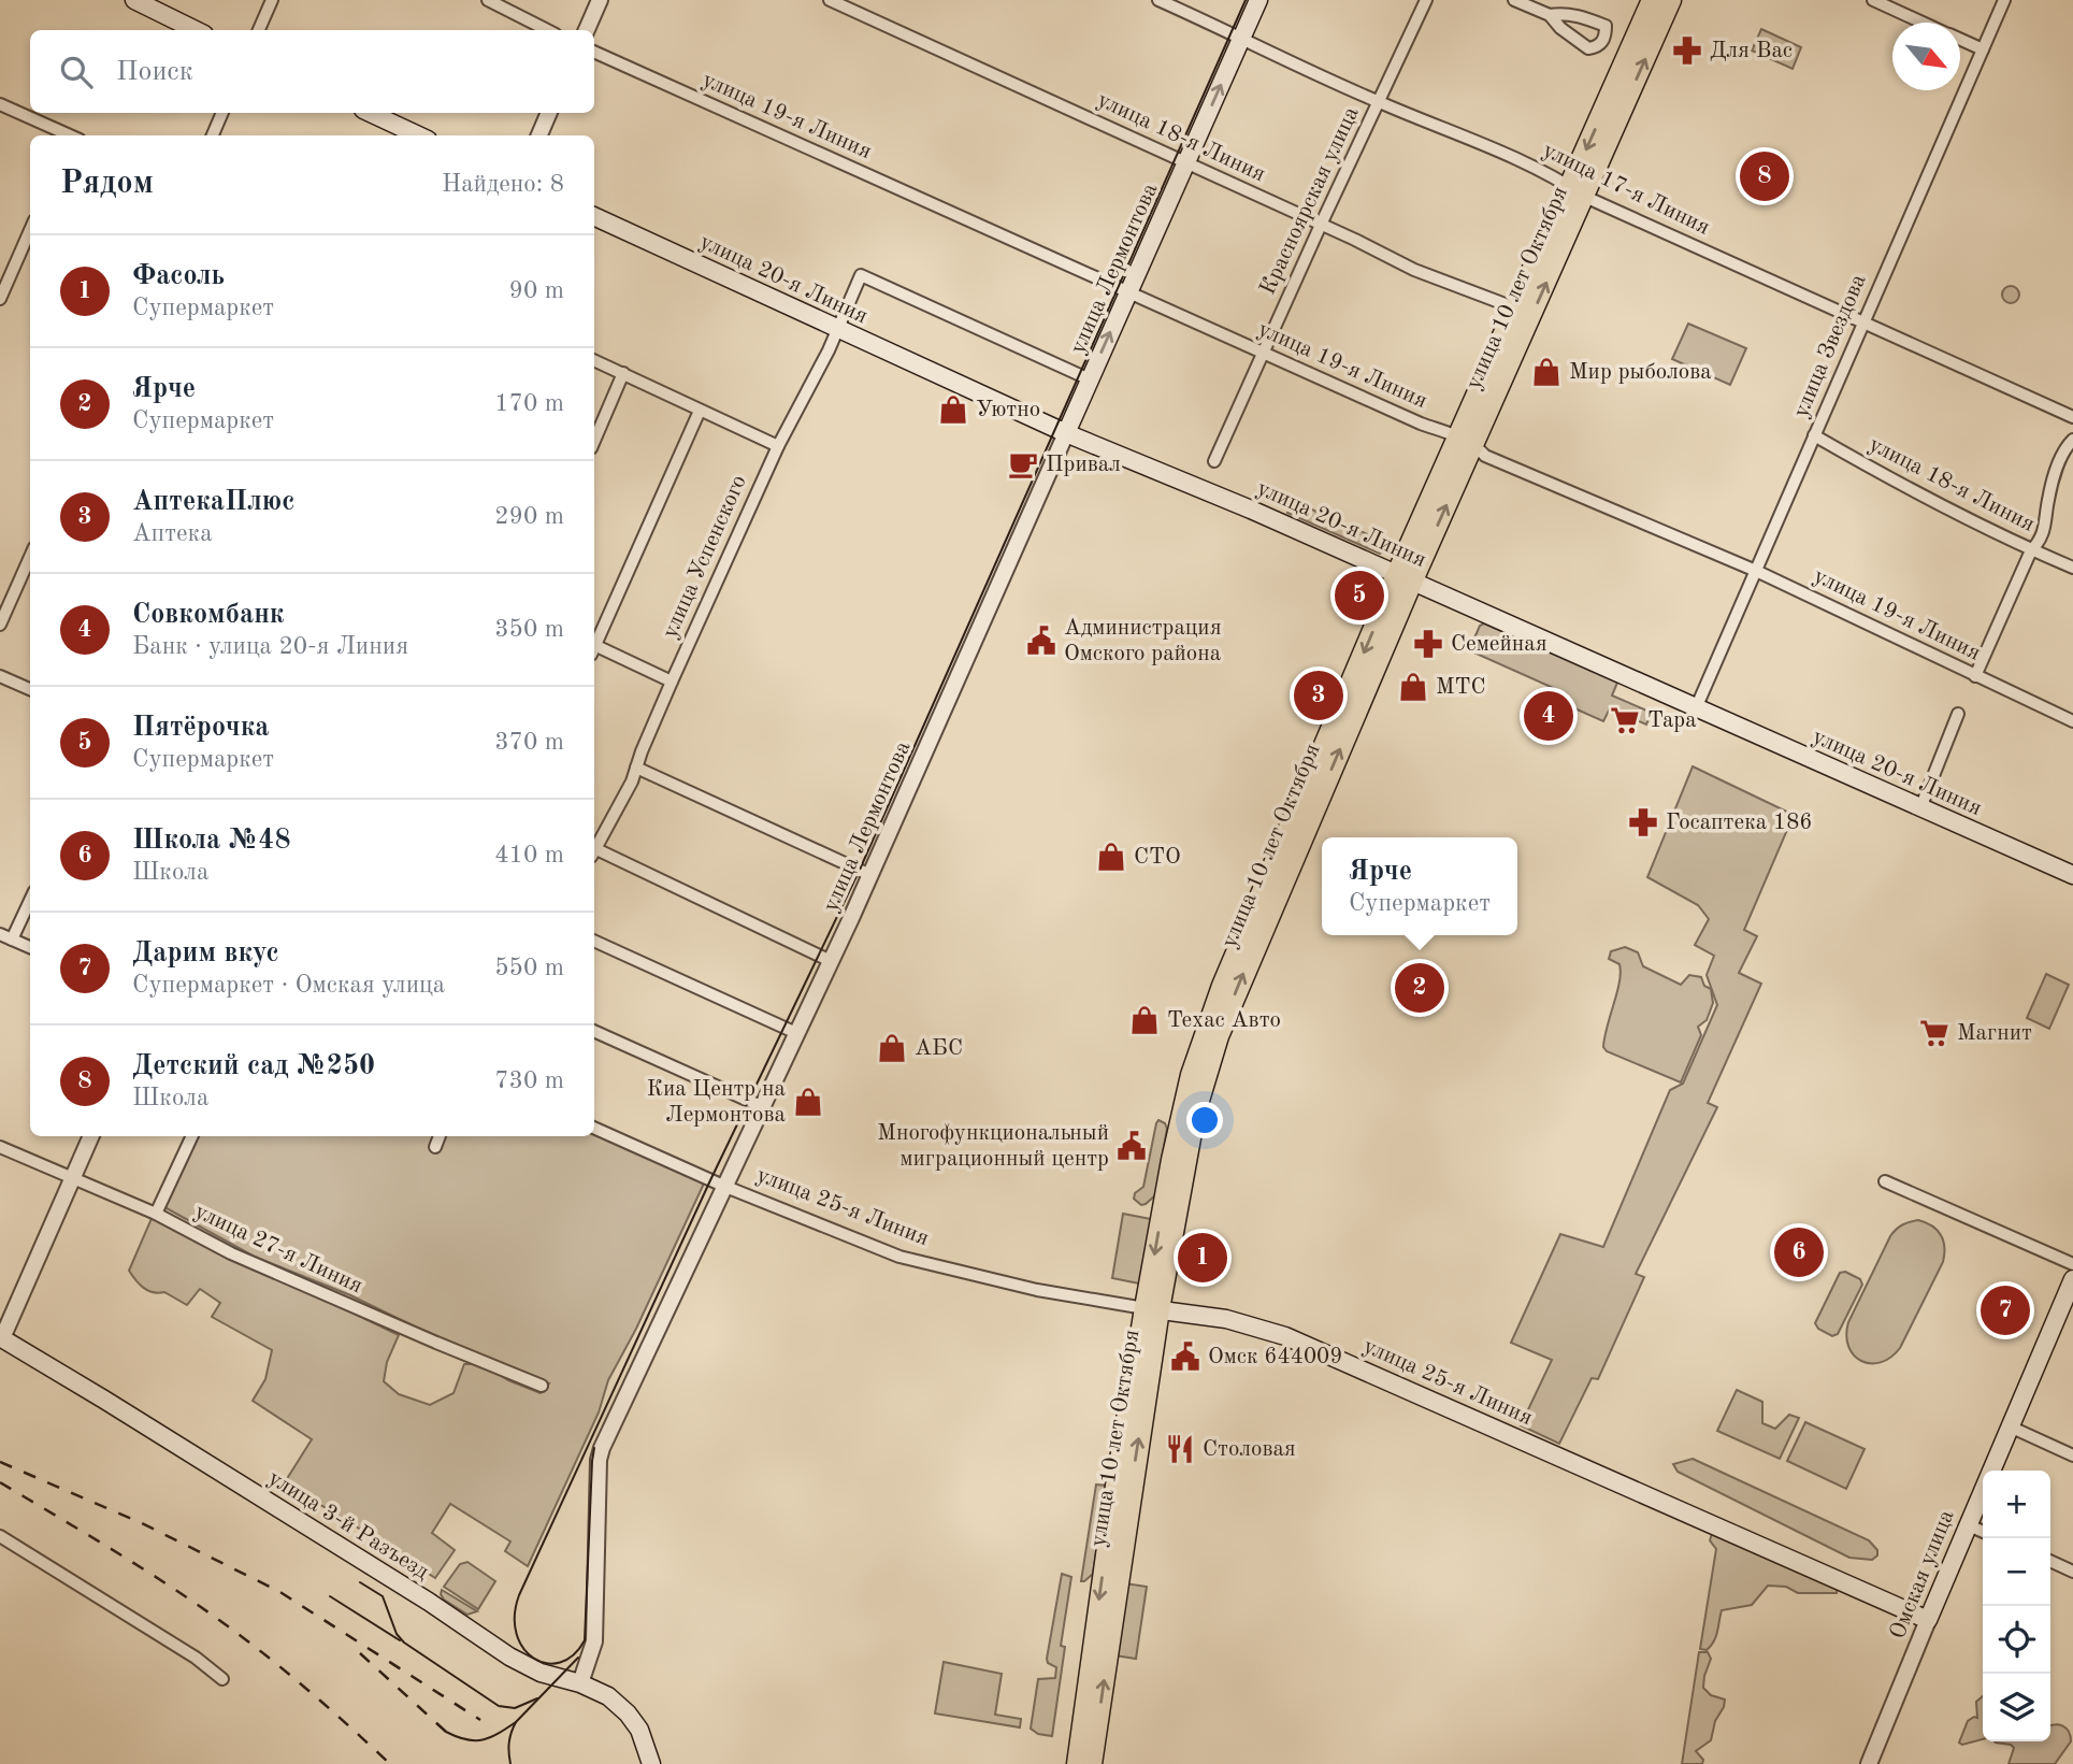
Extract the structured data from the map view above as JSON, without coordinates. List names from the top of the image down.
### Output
{
  "streets": {
    "main road": [
      "улица Лермонтова",
      "улица 20-я Линия",
      "улица 10 лет Октября",
      "улица 25-я Линия",
      "улица 3-й Разъезд",
      "Омская улица"
    ],
    "street": [
      "улица 19-я Линия",
      "улица 18-я Линия",
      "улица 17-я Линия",
      "Красноярская улица",
      "улица Звездова",
      "улица Успенского",
      "улица 27-я Линия"
    ]
  },
  "crossings": [
    ["улица 19-я Линия", "Красноярская улица"],
    ["улица 19-я Линия", "улица Лермонтова"],
    ["улица 19-я Линия", "улица 10 лет Октября"],
    ["улица 19-я Линия", "улица Звездова"],
    ["улица 18-я Линия", "Красноярская улица"],
    ["улица 18-я Линия", "улица Лермонтова"],
    ["улица 18-я Линия", "улица 10 лет Октября"],
    ["улица 18-я Линия", "улица Звездова"],
    ["улица 17-я Линия", "Красноярская улица"],
    ["улица 17-я Линия", "улица Лермонтова"],
    ["улица 17-я Линия", "улица 10 лет Октября"],
    ["улица 17-я Линия", "улица Звездова"],
    ["улица Лермонтова", "улица 20-я Линия"],
    ["улица Лермонтова", "улица Успенского"],
    ["улица Лермонтова", "улица 25-я Линия"],
    ["улица Лермонтова", "улица 3-й Разъезд"],
    ["улица 20-я Линия", "улица 10 лет Октября"],
    ["улица 20-я Линия", "улица Звездова"],
    ["улица 20-я Линия", "улица Успенского"],
    ["улица 10 лет Октября", "улица 25-я Линия"],
    ["улица 25-я Линия", "Омская улица"]
  ],
  "places": {
    "pharmacy": ["Для Вас", "Семейная", "Госаптека 186"],
    "shop": [
      "Мир рыболова",
      "Уютно",
      "МТС",
      "СТО",
      "Техас Авто",
      "АБС",
      "Киа Центр на Лермонтова"
    ],
    "cafe": ["Привал"],
    "public building": ["Администрация Омского района", "Многофункциональный миграционный центр", "Омск 644009"],
    "supermarket": ["Тара", "Магнит"],
    "restaurant": ["Столовая"]
  },
  "north": "bottom right",
  "page": {
    "search": "Поиск",
    "heading": ["Рядом", "Найдено: 8"],
    "pins": [
      "8",
      "5",
      "3",
      "4",
      "2",
      "6",
      "1",
      "7"
    ],
    "list": [
      {
        "mark": "1",
        "name": "Фасоль",
        "note": "Супермаркет",
        "value": "90 m"
      },
      {
        "mark": "2",
        "name": "Ярче",
        "note": "Супермаркет",
        "value": "170 m"
      },
      {
        "mark": "3",
        "name": "АптекаПлюс",
        "note": "Аптека",
        "value": "290 m"
      },
      {
        "mark": "4",
        "name": "Совкомбанк",
        "note": "Банк · улица 20-я Линия",
        "value": "350 m"
      },
      {
        "mark": "5",
        "name": "Пятёрочка",
        "note": "Супермаркет",
        "value": "370 m"
      },
      {
        "mark": "6",
        "name": "Школа №48",
        "note": "Школа",
        "value": "410 m"
      },
      {
        "mark": "7",
        "name": "Дарим вкус",
        "note": "Супермаркет · Омская улица",
        "value": "550 m"
      },
      {
        "mark": "8",
        "name": "Детский сад №250",
        "note": "Школа",
        "value": "730 m"
      }
    ],
    "popup": ["Ярче", "Супермаркет"],
    "map_buttons": ["+", "−"]
  }
}
